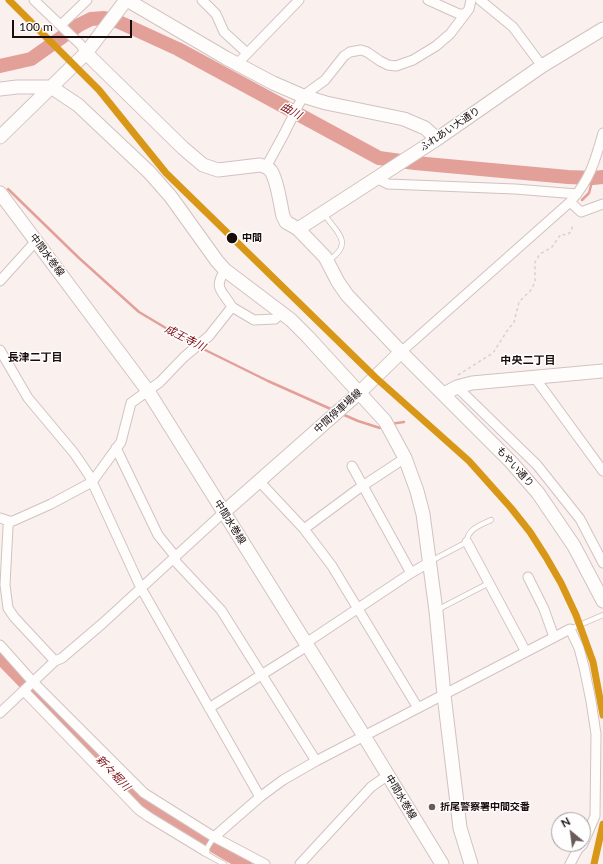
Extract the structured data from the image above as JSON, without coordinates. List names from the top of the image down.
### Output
{
  "streets": {
    "street": [
      "ふれあい大通り",
      "中間水巻線",
      "中間停車場線",
      "もやい通り"
    ]
  },
  "crossings": [
    ["中間水巻線", "中間停車場線"],
    ["中間停車場線", "もやい通り"]
  ],
  "districts": ["長津二丁目", "中央二丁目"],
  "water": ["曲川", "成王寺川", "新々堀川"],
  "places": ["中間", "折尾警察署中間交番"],
  "scale_bar": "100 m",
  "north": "top left"
}
